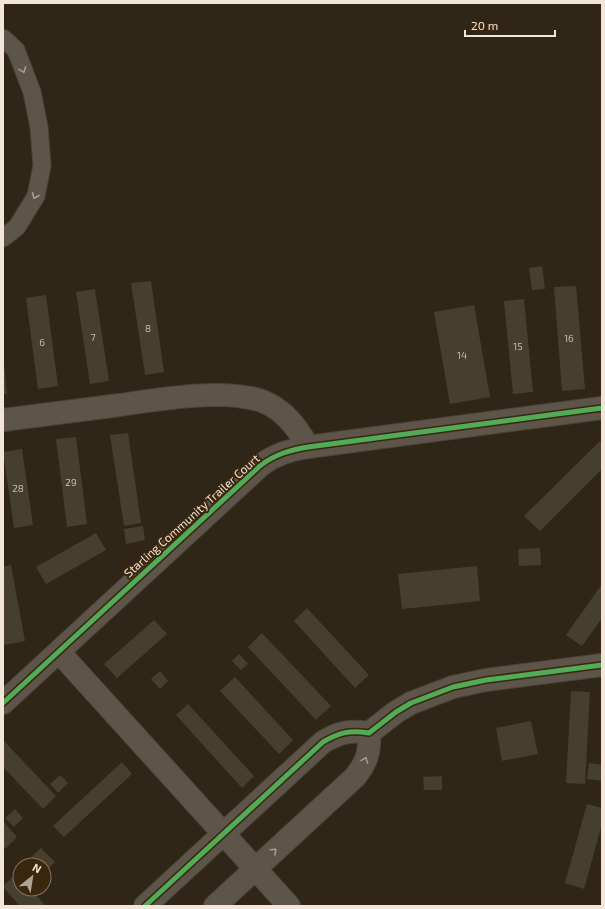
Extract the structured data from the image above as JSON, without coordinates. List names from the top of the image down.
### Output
{
  "streets": {
    "street": ["Starling Community Trailer Court"]
  },
  "house_numbers": [
    "8",
    "7",
    "16",
    "6",
    "15",
    "14",
    "29",
    "28"
  ],
  "scale_bar": "20 m",
  "north": "top right"
}
